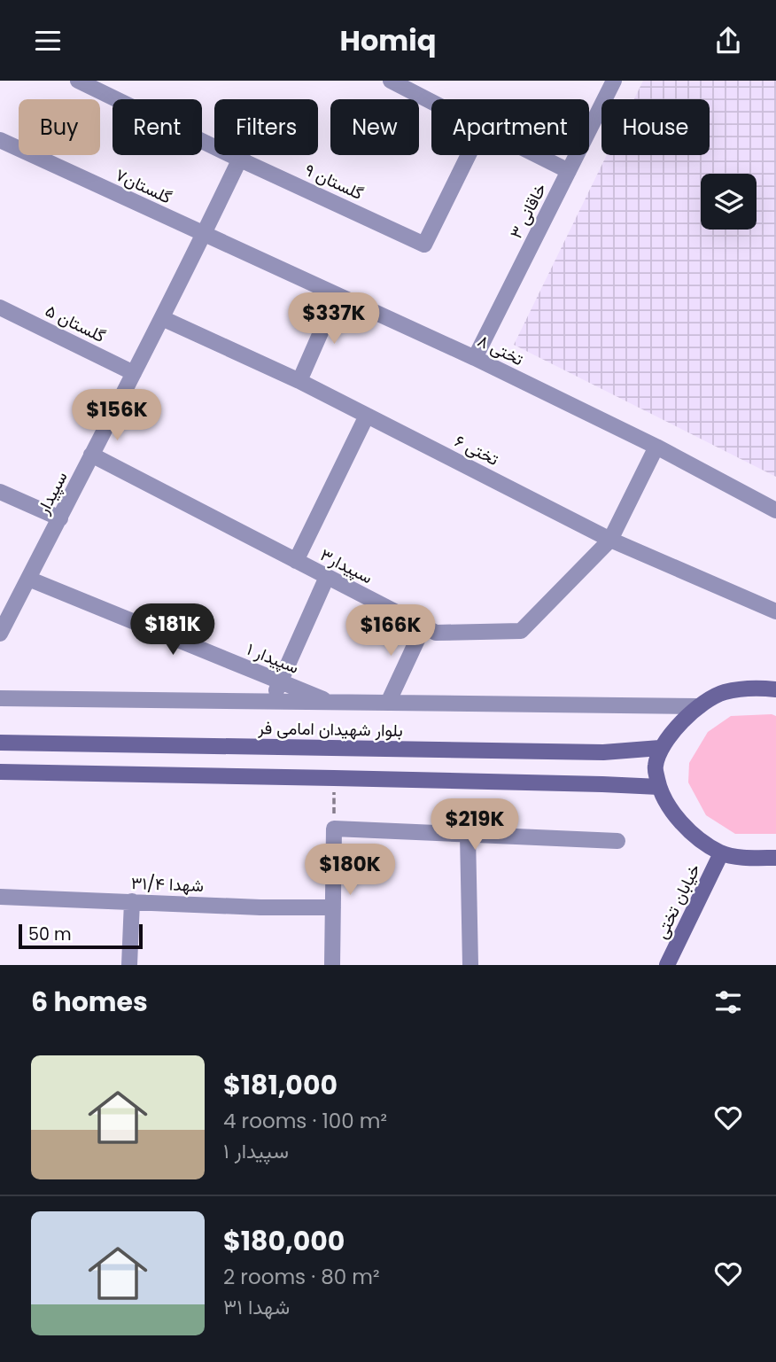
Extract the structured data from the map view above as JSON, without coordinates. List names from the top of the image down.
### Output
{
  "streets": {
    "street": [
      "گلستان ۹",
      "گلستان۷",
      "خاقانی ۳",
      "گلستان ۵",
      "تختی ۸",
      "تختی ۶",
      "سپیدار",
      "سپیدار۳",
      "سپیدار ۱",
      "بلوار شهیدان امامی فر",
      "شهدا ۳۱/۴",
      "خیابان تختی"
    ]
  },
  "crossings": [
    ["گلستان ۹", "سپیدار"],
    ["گلستان۷", "تختی ۸"],
    ["گلستان۷", "سپیدار"],
    ["خاقانی ۳", "تختی ۸"],
    ["گلستان ۵", "سپیدار"],
    ["تختی ۸", "سپیدار"],
    ["تختی ۸", "سپیدار۳"],
    ["تختی ۶", "سپیدار"],
    ["تختی ۶", "سپیدار۳"],
    ["سپیدار", "سپیدار۳"],
    ["سپیدار", "سپیدار ۱"]
  ],
  "scale_bar": "50 m",
  "page": {
    "header": "Homiq",
    "chip": [
      "Buy",
      "Rent",
      "Filters",
      "New",
      "Apartment",
      "House"
    ],
    "price": [
      "$337K",
      "$156K",
      "$181K",
      "$166K",
      "$219K",
      "$180K"
    ],
    "scale": "50 m",
    "heading": "6 homes",
    "list": [
      {
        "name": "$181,000",
        "note": "4 rooms · 100 m² · سپیدار ۱"
      },
      {
        "name": "$180,000",
        "note": "2 rooms · 80 m² · شهدا ۳۱"
      }
    ]
  }
}
